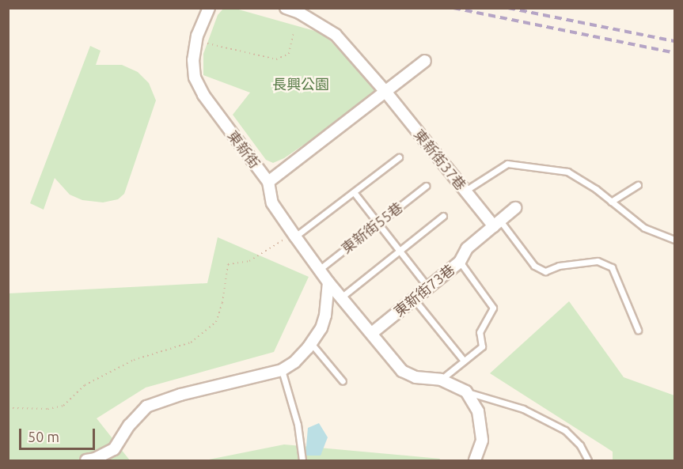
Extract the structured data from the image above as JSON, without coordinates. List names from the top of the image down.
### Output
{
  "streets": {
    "street": ["東新街", "東新街37巷", "東新街73巷"],
    "lane": ["東新街55巷"]
  },
  "crossings": [
    ["東新街", "東新街55巷"],
    ["東新街", "東新街73巷"],
    ["東新街37巷", "東新街73巷"]
  ],
  "parks": ["長興公園"],
  "scale_bar": "50 m"
}
